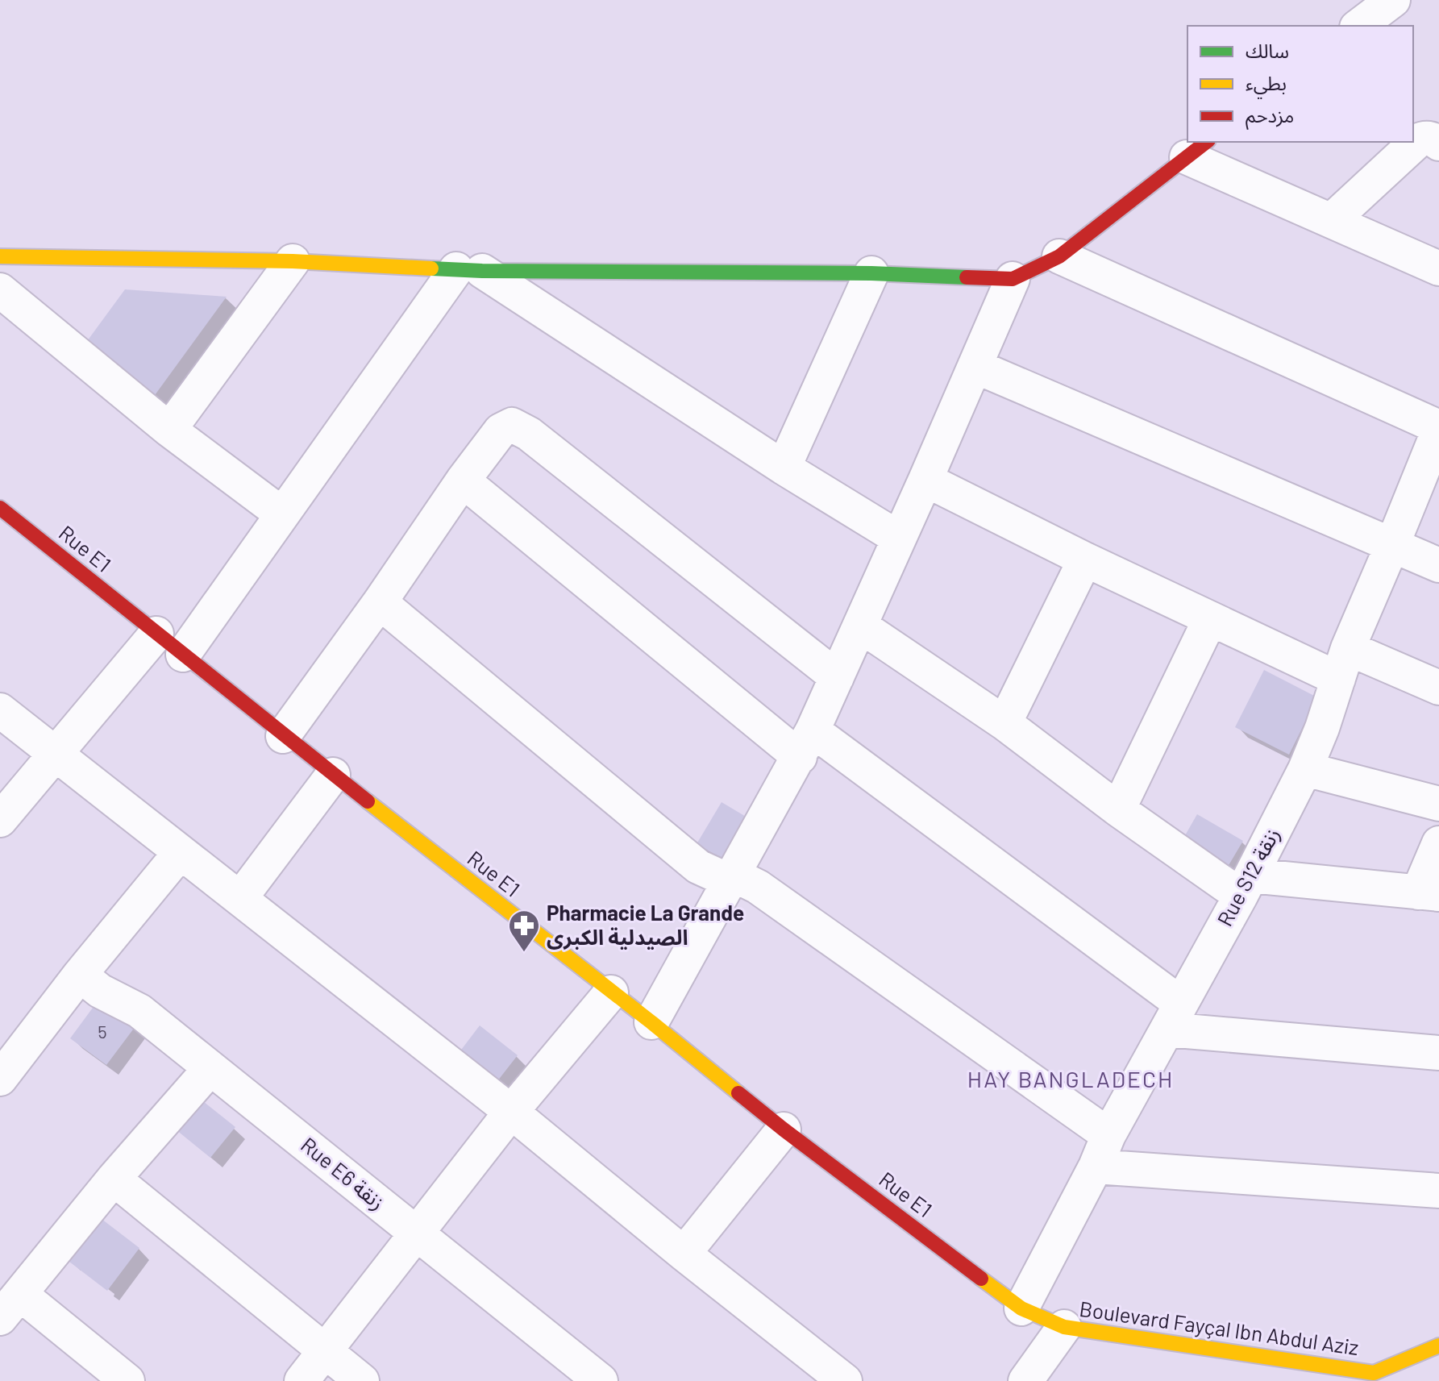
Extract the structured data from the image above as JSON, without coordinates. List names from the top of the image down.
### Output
{
  "streets": {
    "street": [
      "Rue E1",
      "Rue S12 زنقة",
      "Rue E6 زنقة",
      "Boulevard Fayçal Ibn Abdul Aziz"
    ]
  },
  "crossings": [
    ["Rue E1", "Rue S12 زنقة"],
    ["Rue E1", "Boulevard Fayçal Ibn Abdul Aziz"]
  ],
  "districts": ["HAY BANGLADECH"],
  "places": {
    "pharmacy": ["Pharmacie La Grande الصيدلية الكبرى"]
  },
  "house_numbers": ["5"],
  "legend": ["سالك", "بطيء", "مزدحم"]
}
